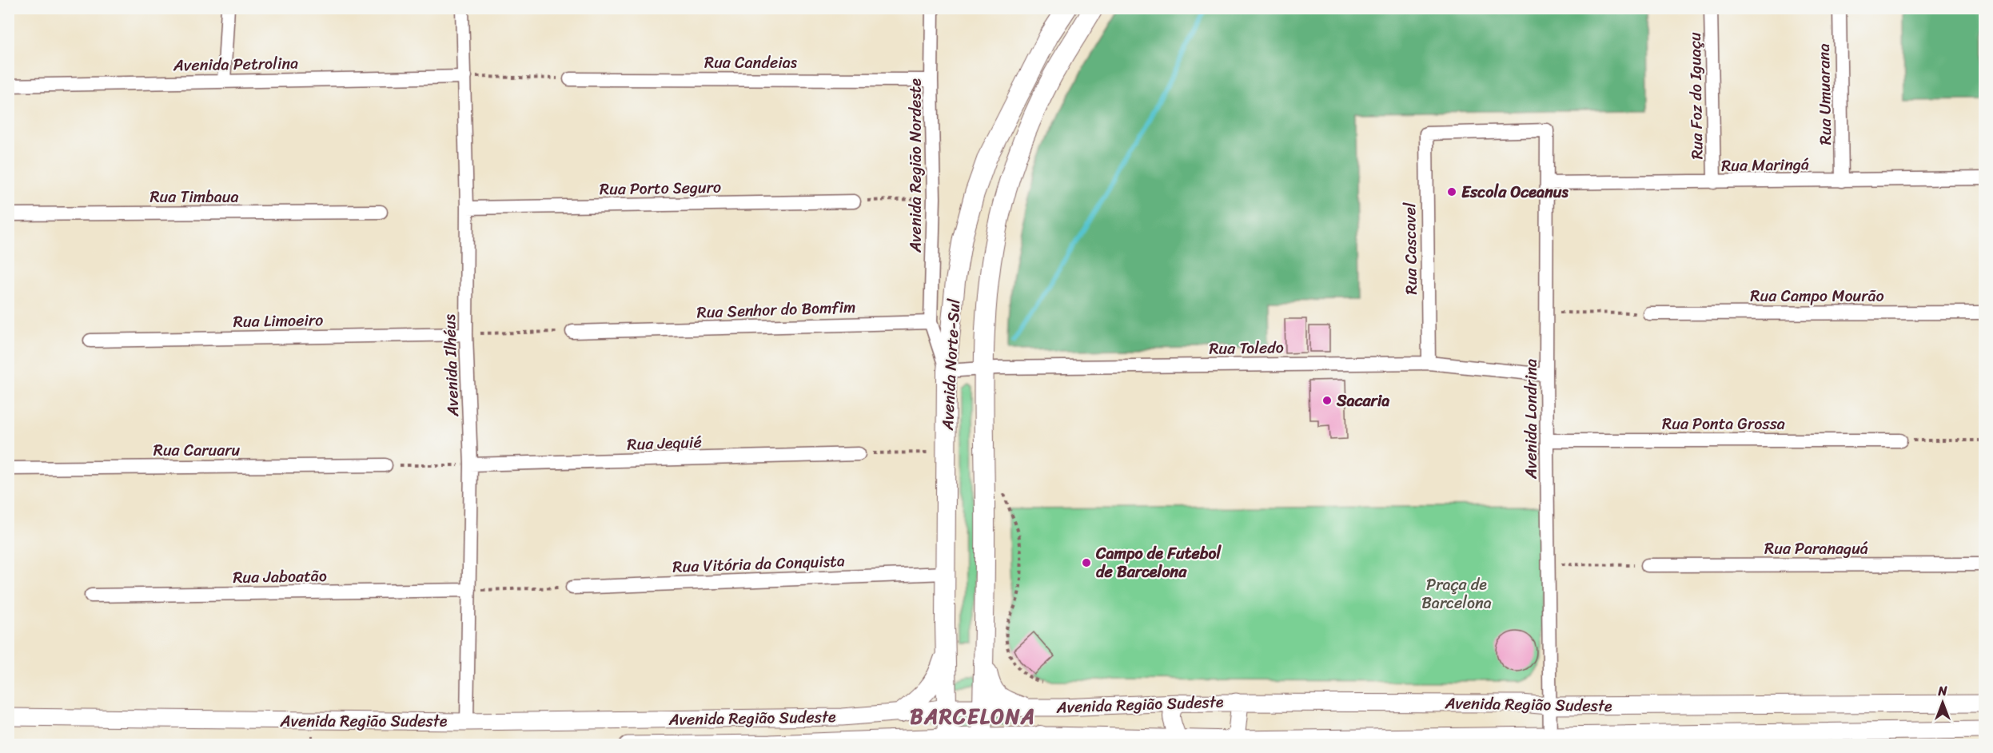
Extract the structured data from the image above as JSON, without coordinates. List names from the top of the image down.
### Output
{
  "streets": {
    "main road": ["Avenida Norte-Sul"],
    "street": [
      "Rua Candeias",
      "Avenida Petrolina",
      "Rua Umuarana",
      "Rua Foz do Iguaçu",
      "Rua Maringá",
      "Avenida Região Nordeste",
      "Rua Porto Seguro",
      "Rua Timbaua",
      "Rua Cascavel",
      "Rua Campo Mourão",
      "Rua Senhor do Bomfim",
      "Rua Limoeiro",
      "Rua Toledo",
      "Avenida Ilhéus",
      "Avenida Londrina",
      "Rua Ponta Grossa",
      "Rua Jequié",
      "Rua Caruaru",
      "Rua Paranaguá",
      "Rua Vitória da Conquista",
      "Rua Jaboatão",
      "Avenida Região Sudeste"
    ]
  },
  "crossings": [
    ["Rua Candeias", "Avenida Região Nordeste"],
    ["Avenida Petrolina", "Avenida Ilhéus"],
    ["Rua Umuarana", "Rua Maringá"],
    ["Rua Foz do Iguaçu", "Rua Maringá"],
    ["Rua Maringá", "Avenida Londrina"],
    ["Avenida Região Nordeste", "Rua Senhor do Bomfim"],
    ["Rua Porto Seguro", "Avenida Ilhéus"],
    ["Rua Cascavel", "Rua Toledo"],
    ["Rua Cascavel", "Avenida Londrina"],
    ["Rua Limoeiro", "Avenida Ilhéus"],
    ["Rua Toledo", "Avenida Norte-Sul"],
    ["Rua Toledo", "Avenida Londrina"],
    ["Avenida Norte-Sul", "Rua Vitória da Conquista"],
    ["Avenida Norte-Sul", "Avenida Região Sudeste"],
    ["Avenida Ilhéus", "Rua Jequié"],
    ["Avenida Ilhéus", "Rua Jaboatão"],
    ["Avenida Ilhéus", "Avenida Região Sudeste"],
    ["Avenida Londrina", "Rua Ponta Grossa"],
    ["Avenida Londrina", "Avenida Região Sudeste"]
  ],
  "districts": ["BARCELONA"],
  "parks": ["Praça de Barcelona"],
  "places": ["Escola Oceanus", "Sacaria", "Campo de Futebol de Barcelona"],
  "north": "top"
}
